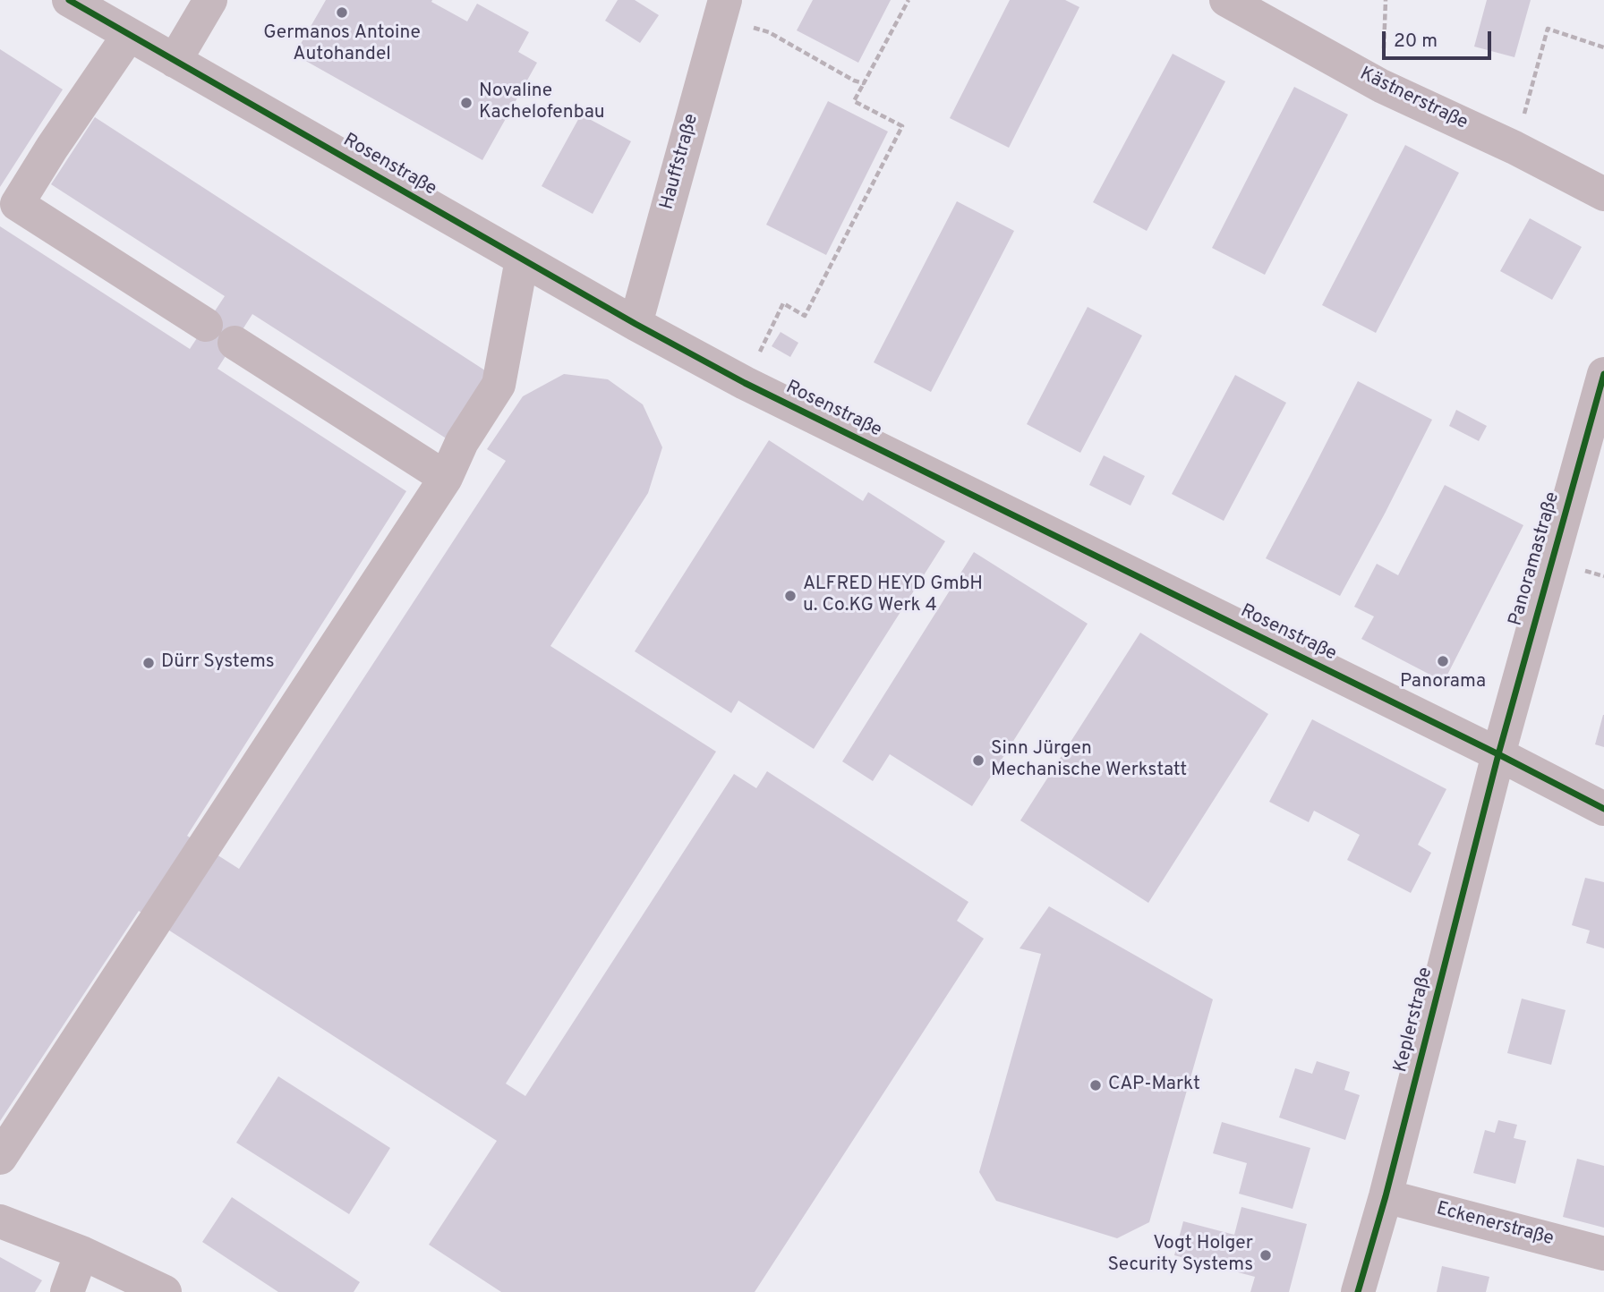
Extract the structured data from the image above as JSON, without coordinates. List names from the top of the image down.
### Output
{
  "streets": {
    "street": [
      "Kästnerstraße",
      "Hauffstraße",
      "Rosenstraße",
      "Panoramastraße",
      "Keplerstraße",
      "Eckenerstraße"
    ]
  },
  "crossings": [
    ["Hauffstraße", "Rosenstraße"],
    ["Rosenstraße", "Panoramastraße"],
    ["Rosenstraße", "Keplerstraße"],
    ["Panoramastraße", "Keplerstraße"],
    ["Keplerstraße", "Eckenerstraße"]
  ],
  "places": [
    "Germanos Antoine Autohandel",
    "Novaline Kachelofenbau",
    "ALFRED HEYD GmbH u. Co.KG Werk 4",
    "Panorama",
    "Dürr Systems",
    "Sinn Jürgen Mechanische Werkstatt",
    "CAP-Markt",
    "Vogt Holger Security Systems"
  ],
  "scale_bar": "20 m"
}
